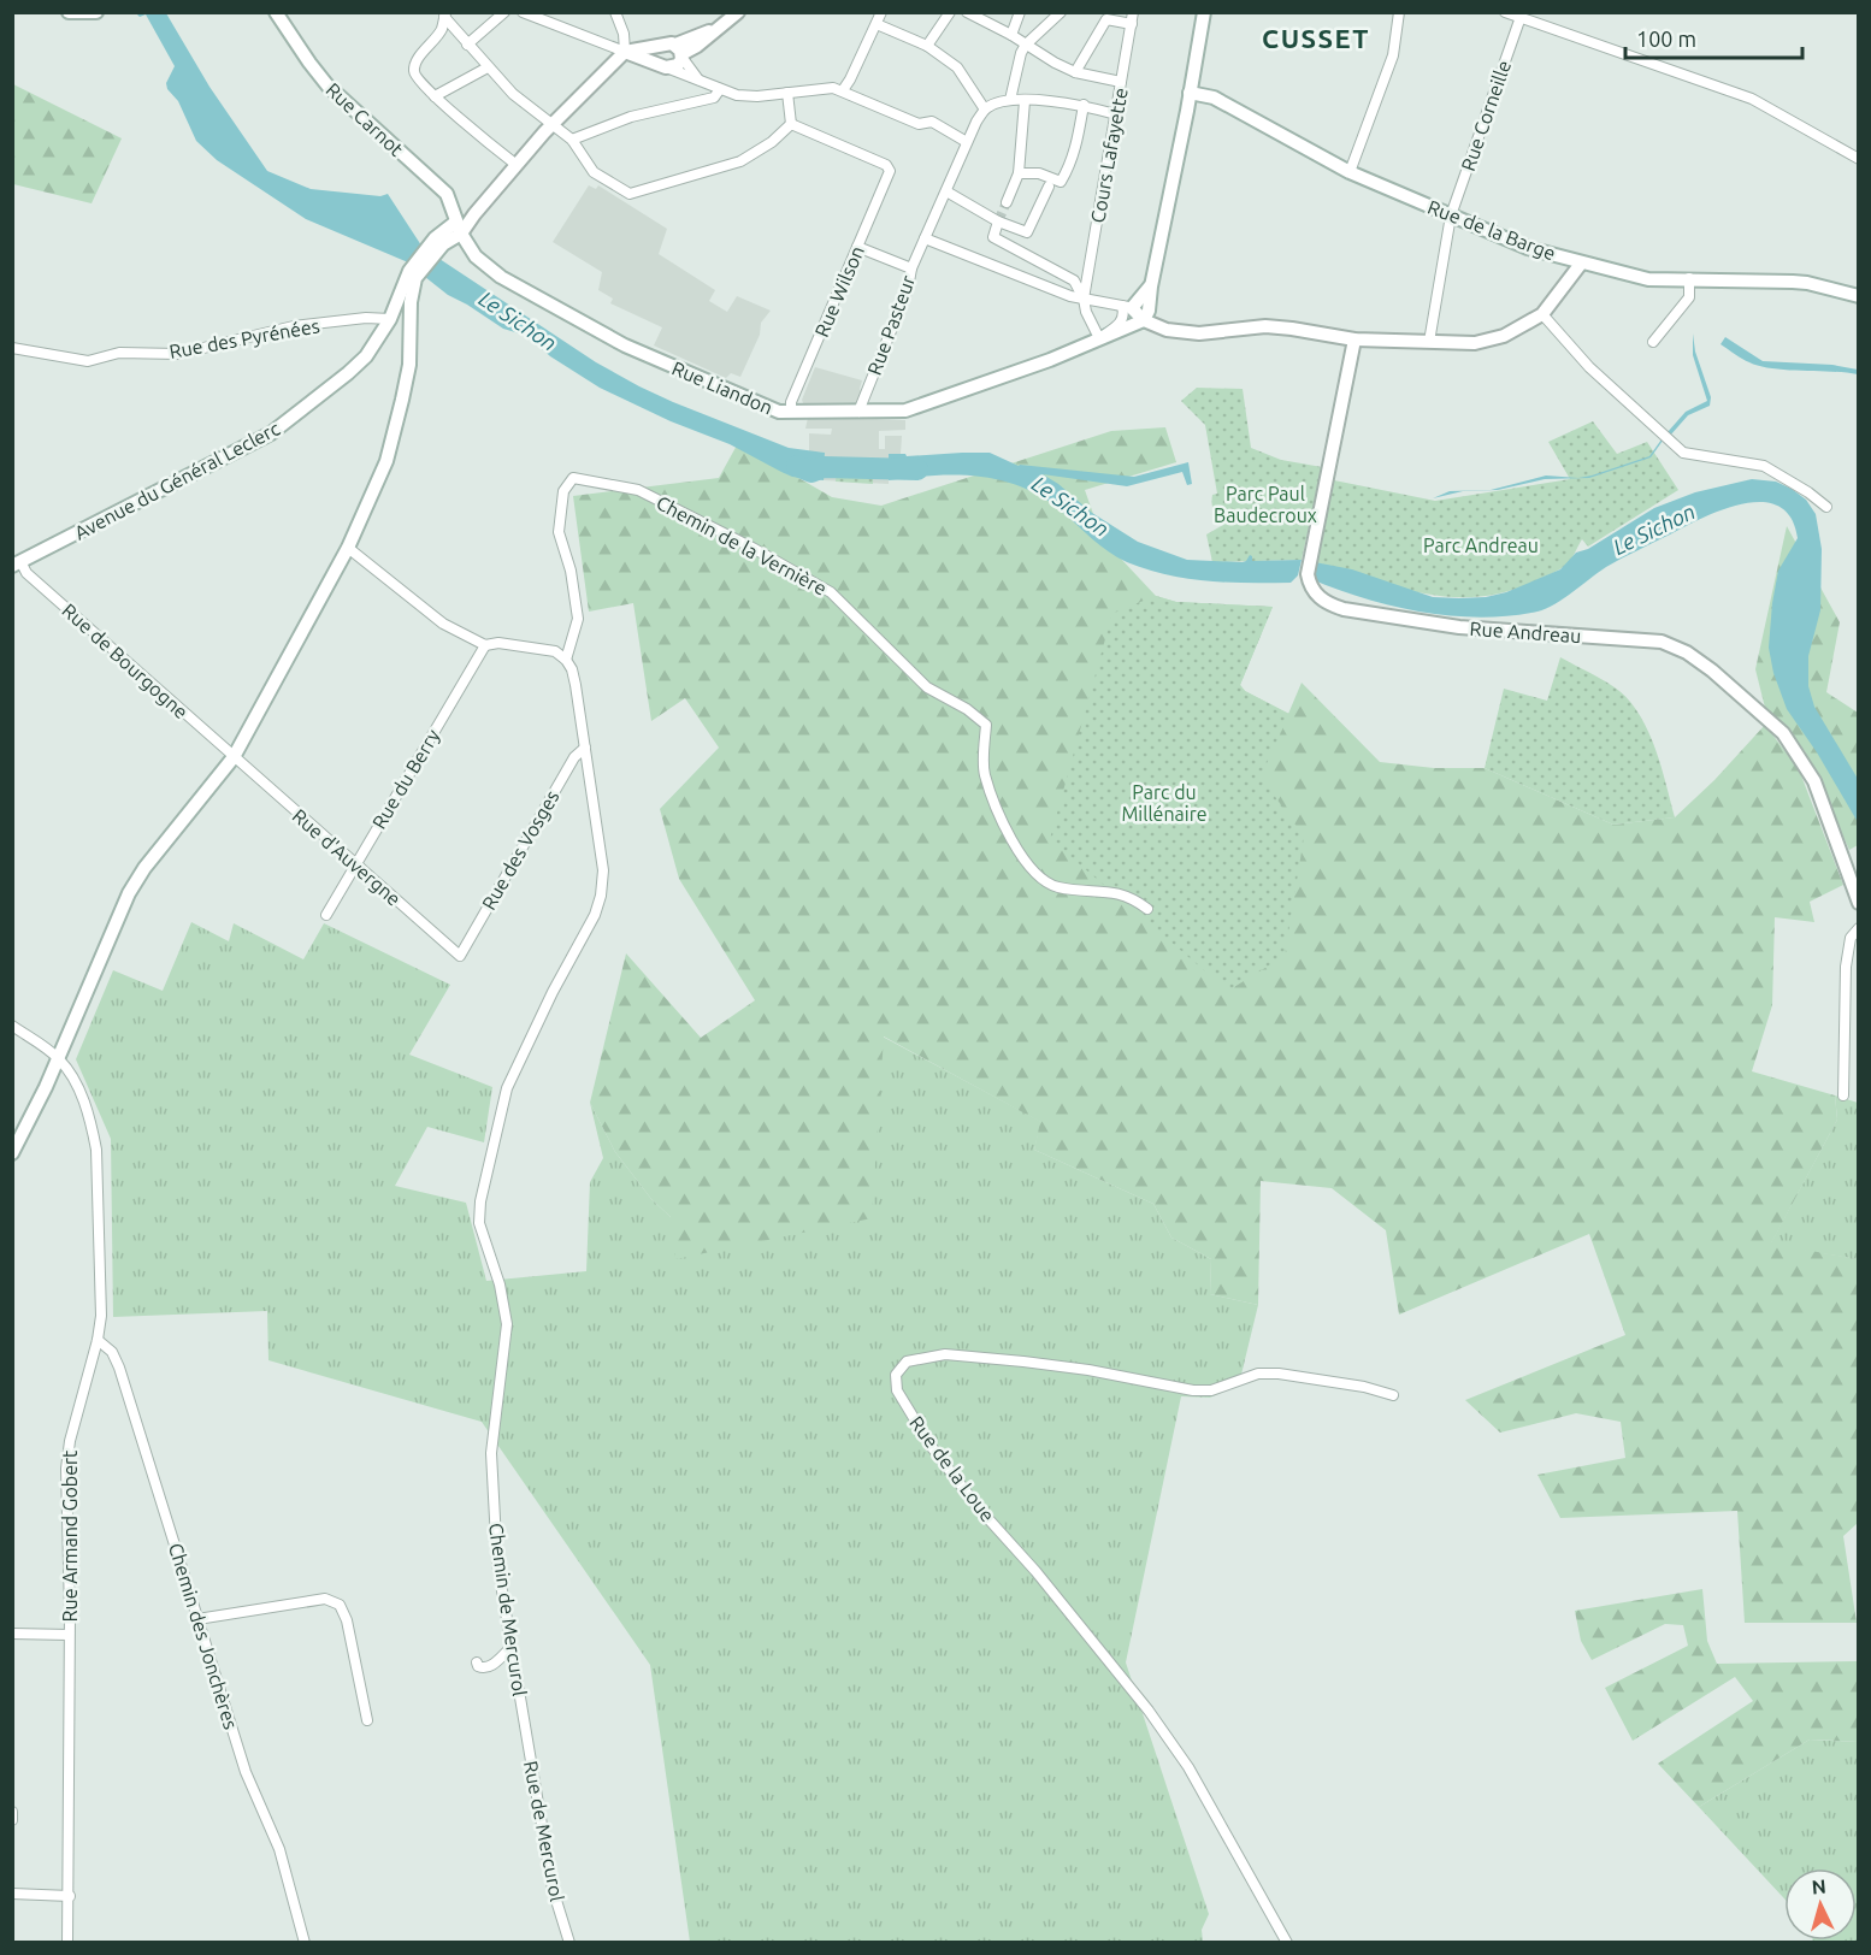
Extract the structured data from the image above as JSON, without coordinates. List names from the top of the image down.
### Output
{
  "streets": {
    "main road": [
      "Rue Carnot",
      "Rue de la Barge",
      "Rue Liandon",
      "Avenue du Général Leclerc",
      "Rue Andreau"
    ],
    "street": [
      "Rue Corneille",
      "Cours Lafayette",
      "Rue Wilson",
      "Rue Pasteur",
      "Rue des Pyrénées",
      "Chemin de la Vernière",
      "Rue de Bourgogne",
      "Rue du Berry",
      "Rue des Vosges",
      "Rue d'Auvergne",
      "Rue de la Loue",
      "Rue Armand Gobert",
      "Chemin de Mercurol",
      "Chemin des Jonchères",
      "Rue de Mercurol"
    ]
  },
  "crossings": [
    ["Rue Corneille", "Rue de la Barge"],
    ["Rue Carnot", "Rue Liandon"],
    ["Rue Wilson", "Rue Liandon"],
    ["Rue Pasteur", "Rue Liandon"],
    ["Rue des Pyrénées", "Avenue du Général Leclerc"],
    ["Avenue du Général Leclerc", "Rue de Bourgogne"],
    ["Chemin de la Vernière", "Chemin de Mercurol"],
    ["Rue de Bourgogne", "Rue d'Auvergne"],
    ["Rue du Berry", "Rue d'Auvergne"],
    ["Rue des Vosges", "Rue d'Auvergne"],
    ["Rue des Vosges", "Chemin de Mercurol"],
    ["Rue Armand Gobert", "Chemin des Jonchères"],
    ["Chemin de Mercurol", "Rue de Mercurol"]
  ],
  "districts": ["CUSSET"],
  "water": ["Le Sichon"],
  "parks": ["Parc Paul Baudecroux", "Parc Andreau", "Parc du Millénaire"],
  "scale_bar": "100 m",
  "north": "top"
}
